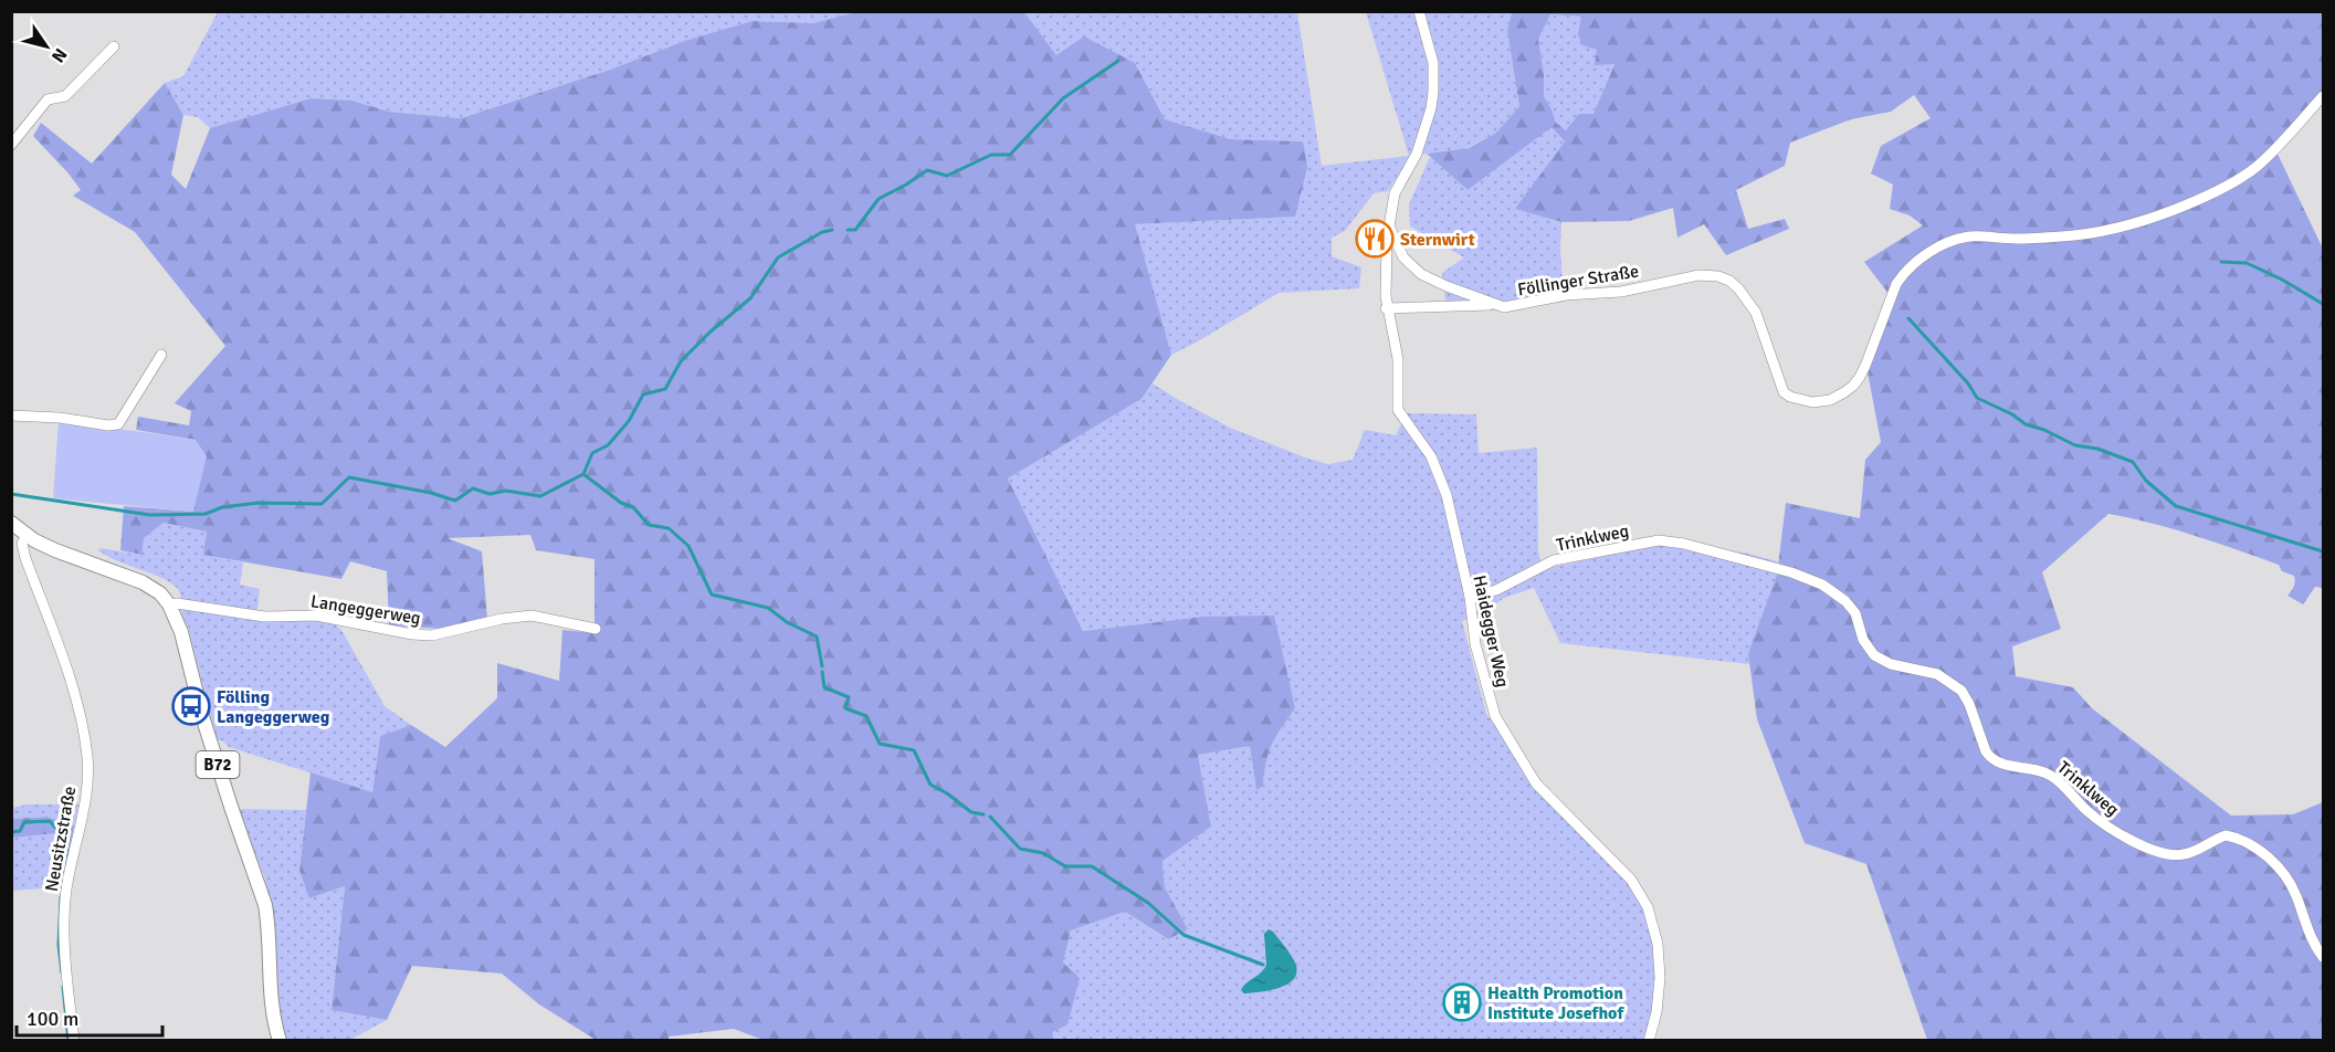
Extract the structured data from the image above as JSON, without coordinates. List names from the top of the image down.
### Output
{
  "streets": {
    "main road": ["B72"],
    "street": [
      "Föllinger Straße",
      "Trinklweg",
      "Langeggerweg",
      "Haidegger Weg",
      "Neusitzstraße"
    ]
  },
  "crossings": [
    ["Föllinger Straße", "Haidegger Weg"],
    ["Trinklweg", "Haidegger Weg"],
    ["Langeggerweg", "B72"],
    ["B72", "Neusitzstraße"]
  ],
  "places": {
    "restaurant": ["Sternwirt"],
    "bus stop": ["Fölling Langeggerweg"],
    "building": ["Health Promotion Institute Josefhof"]
  },
  "scale_bar": "100 m",
  "north": "bottom right"
}
